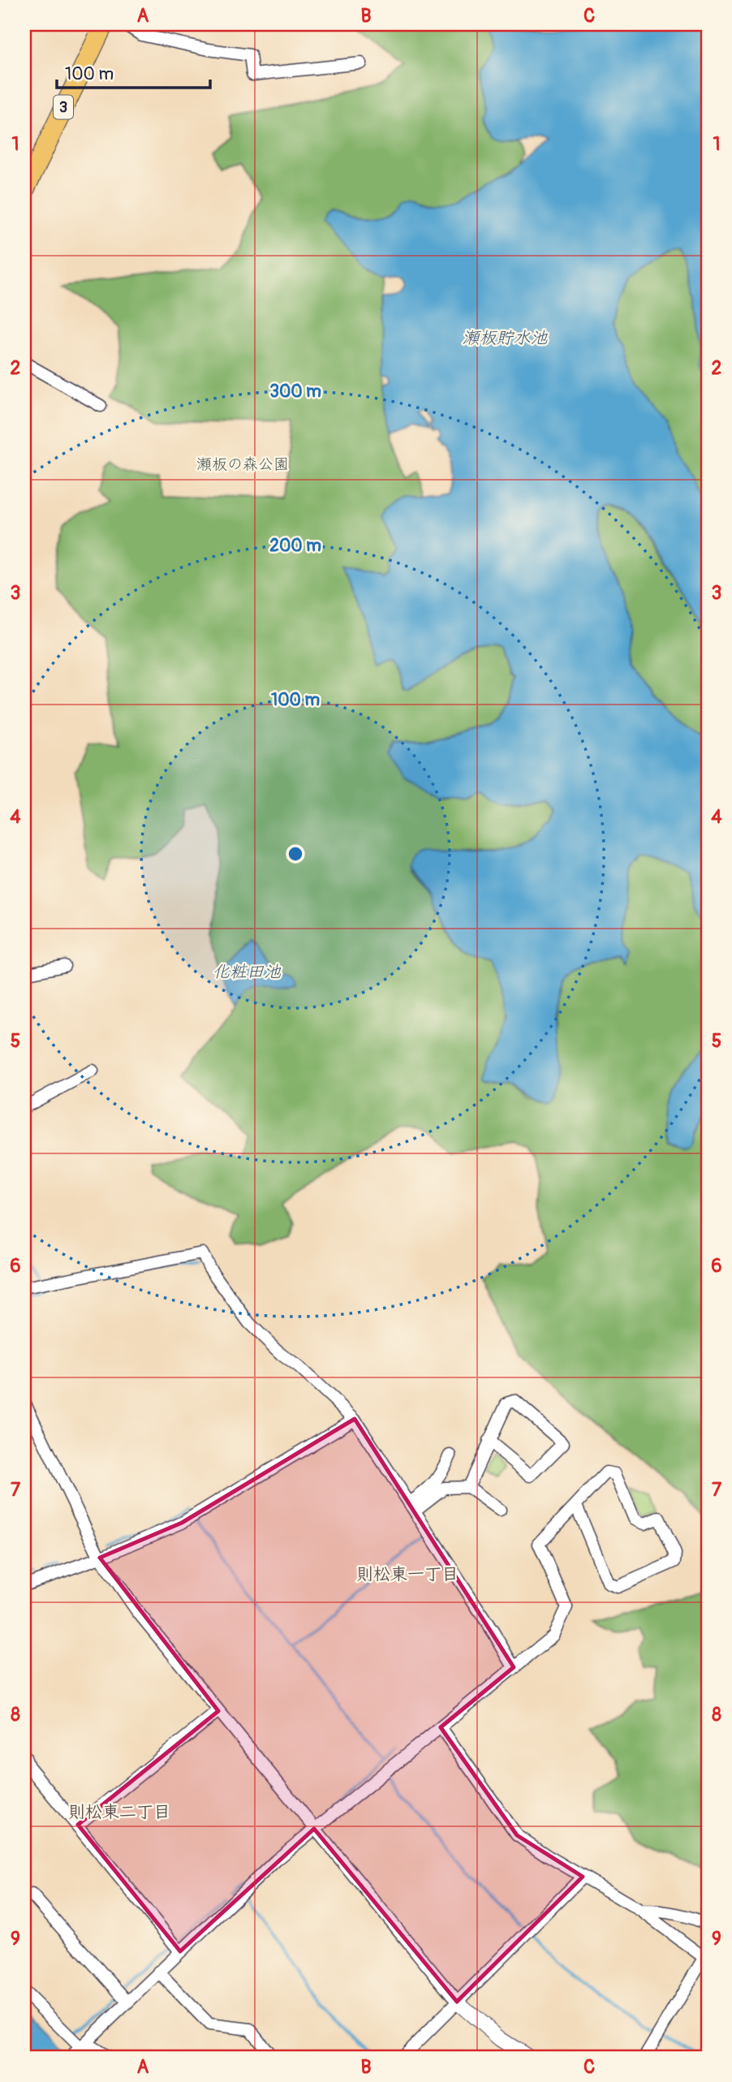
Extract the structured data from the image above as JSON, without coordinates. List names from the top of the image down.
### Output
{
  "streets": {
    "highway": ["3"]
  },
  "districts": ["則松東一丁目", "則松東二丁目"],
  "water": ["瀬板貯水池", "化粧田池"],
  "parks": ["瀬板の森公園"],
  "scale_bar": "100 m",
  "grid": {
    "columns": ["A", "B", "C"],
    "rows": [
      "1",
      "2",
      "3",
      "4",
      "5",
      "6",
      "7",
      "8",
      "9"
    ]
  },
  "rings": ["300 m", "200 m", "100 m"]
}
